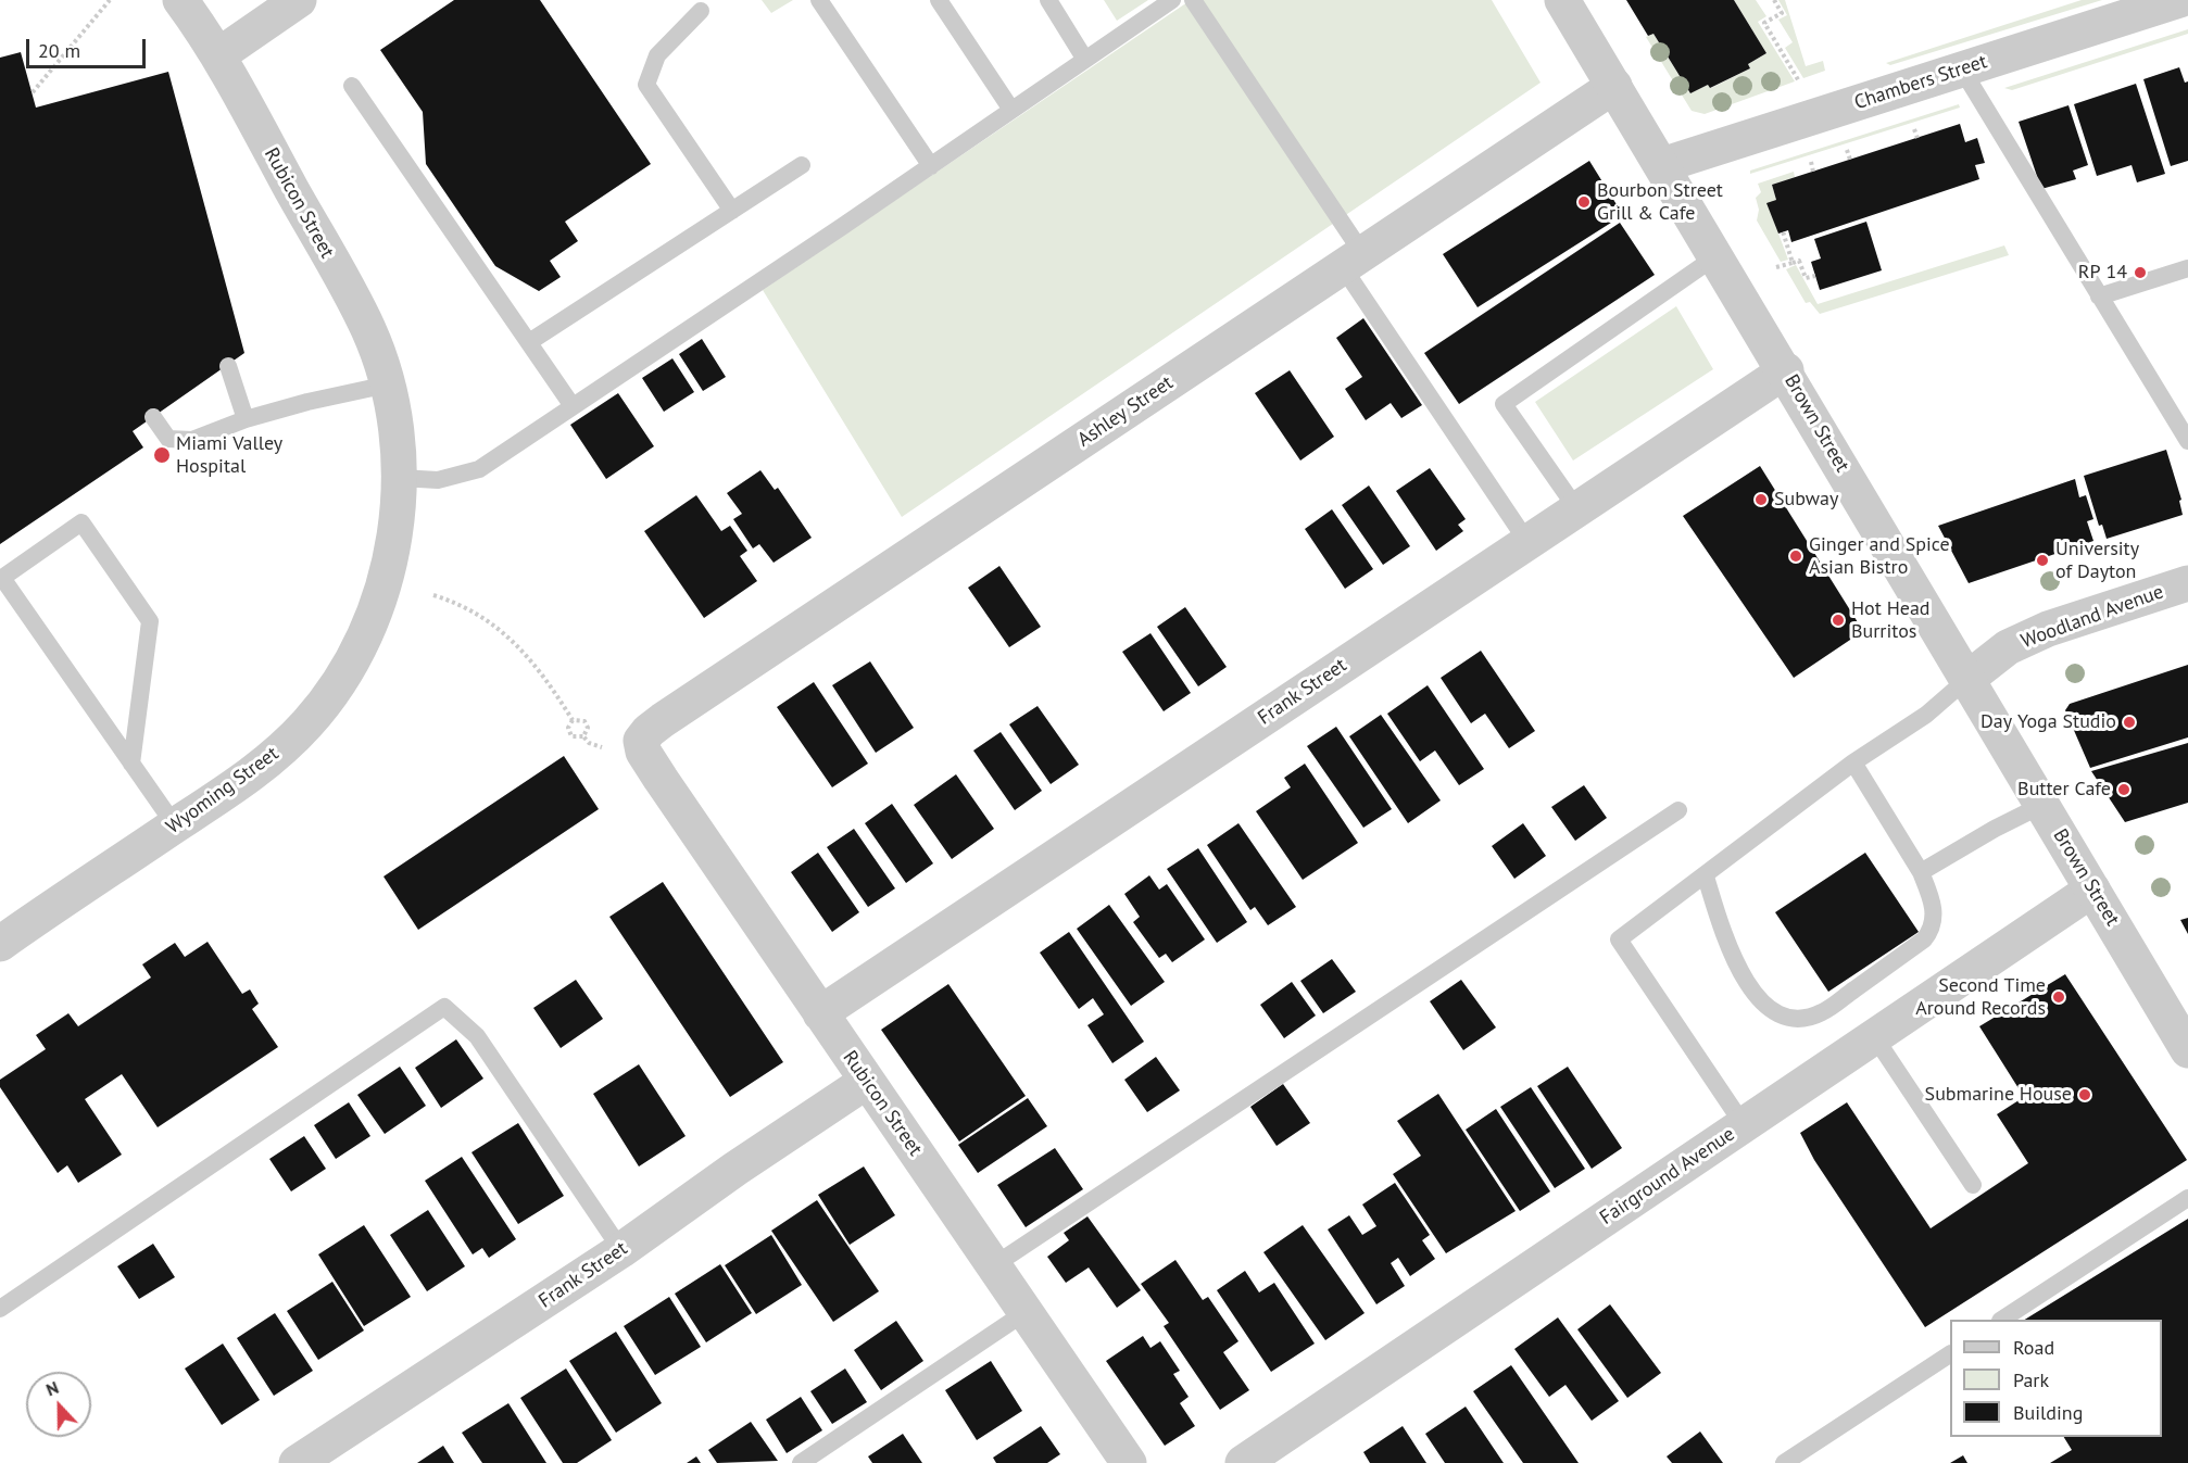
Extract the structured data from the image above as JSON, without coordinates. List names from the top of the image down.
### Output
{
  "streets": {
    "street": [
      "Chambers Street",
      "Rubicon Street",
      "Ashley Street",
      "Brown Street",
      "Woodland Avenue",
      "Frank Street",
      "Wyoming Street",
      "Fairground Avenue"
    ]
  },
  "crossings": [
    ["Chambers Street", "Brown Street"],
    ["Rubicon Street", "Ashley Street"],
    ["Rubicon Street", "Frank Street"],
    ["Rubicon Street", "Wyoming Street"],
    ["Ashley Street", "Brown Street"],
    ["Brown Street", "Woodland Avenue"],
    ["Brown Street", "Frank Street"],
    ["Brown Street", "Fairground Avenue"]
  ],
  "places": [
    "Bourbon Street Grill & Cafe",
    "RP 14",
    "Miami Valley Hospital",
    "Subway",
    "Ginger and Spice Asian Bistro",
    "University of Dayton",
    "Hot Head Burritos",
    "Day Yoga Studio",
    "Butter Cafe",
    "Second Time Around Records",
    "Submarine House"
  ],
  "legend": ["Road", "Park", "Building"],
  "scale_bar": "20 m",
  "north": "top"
}
